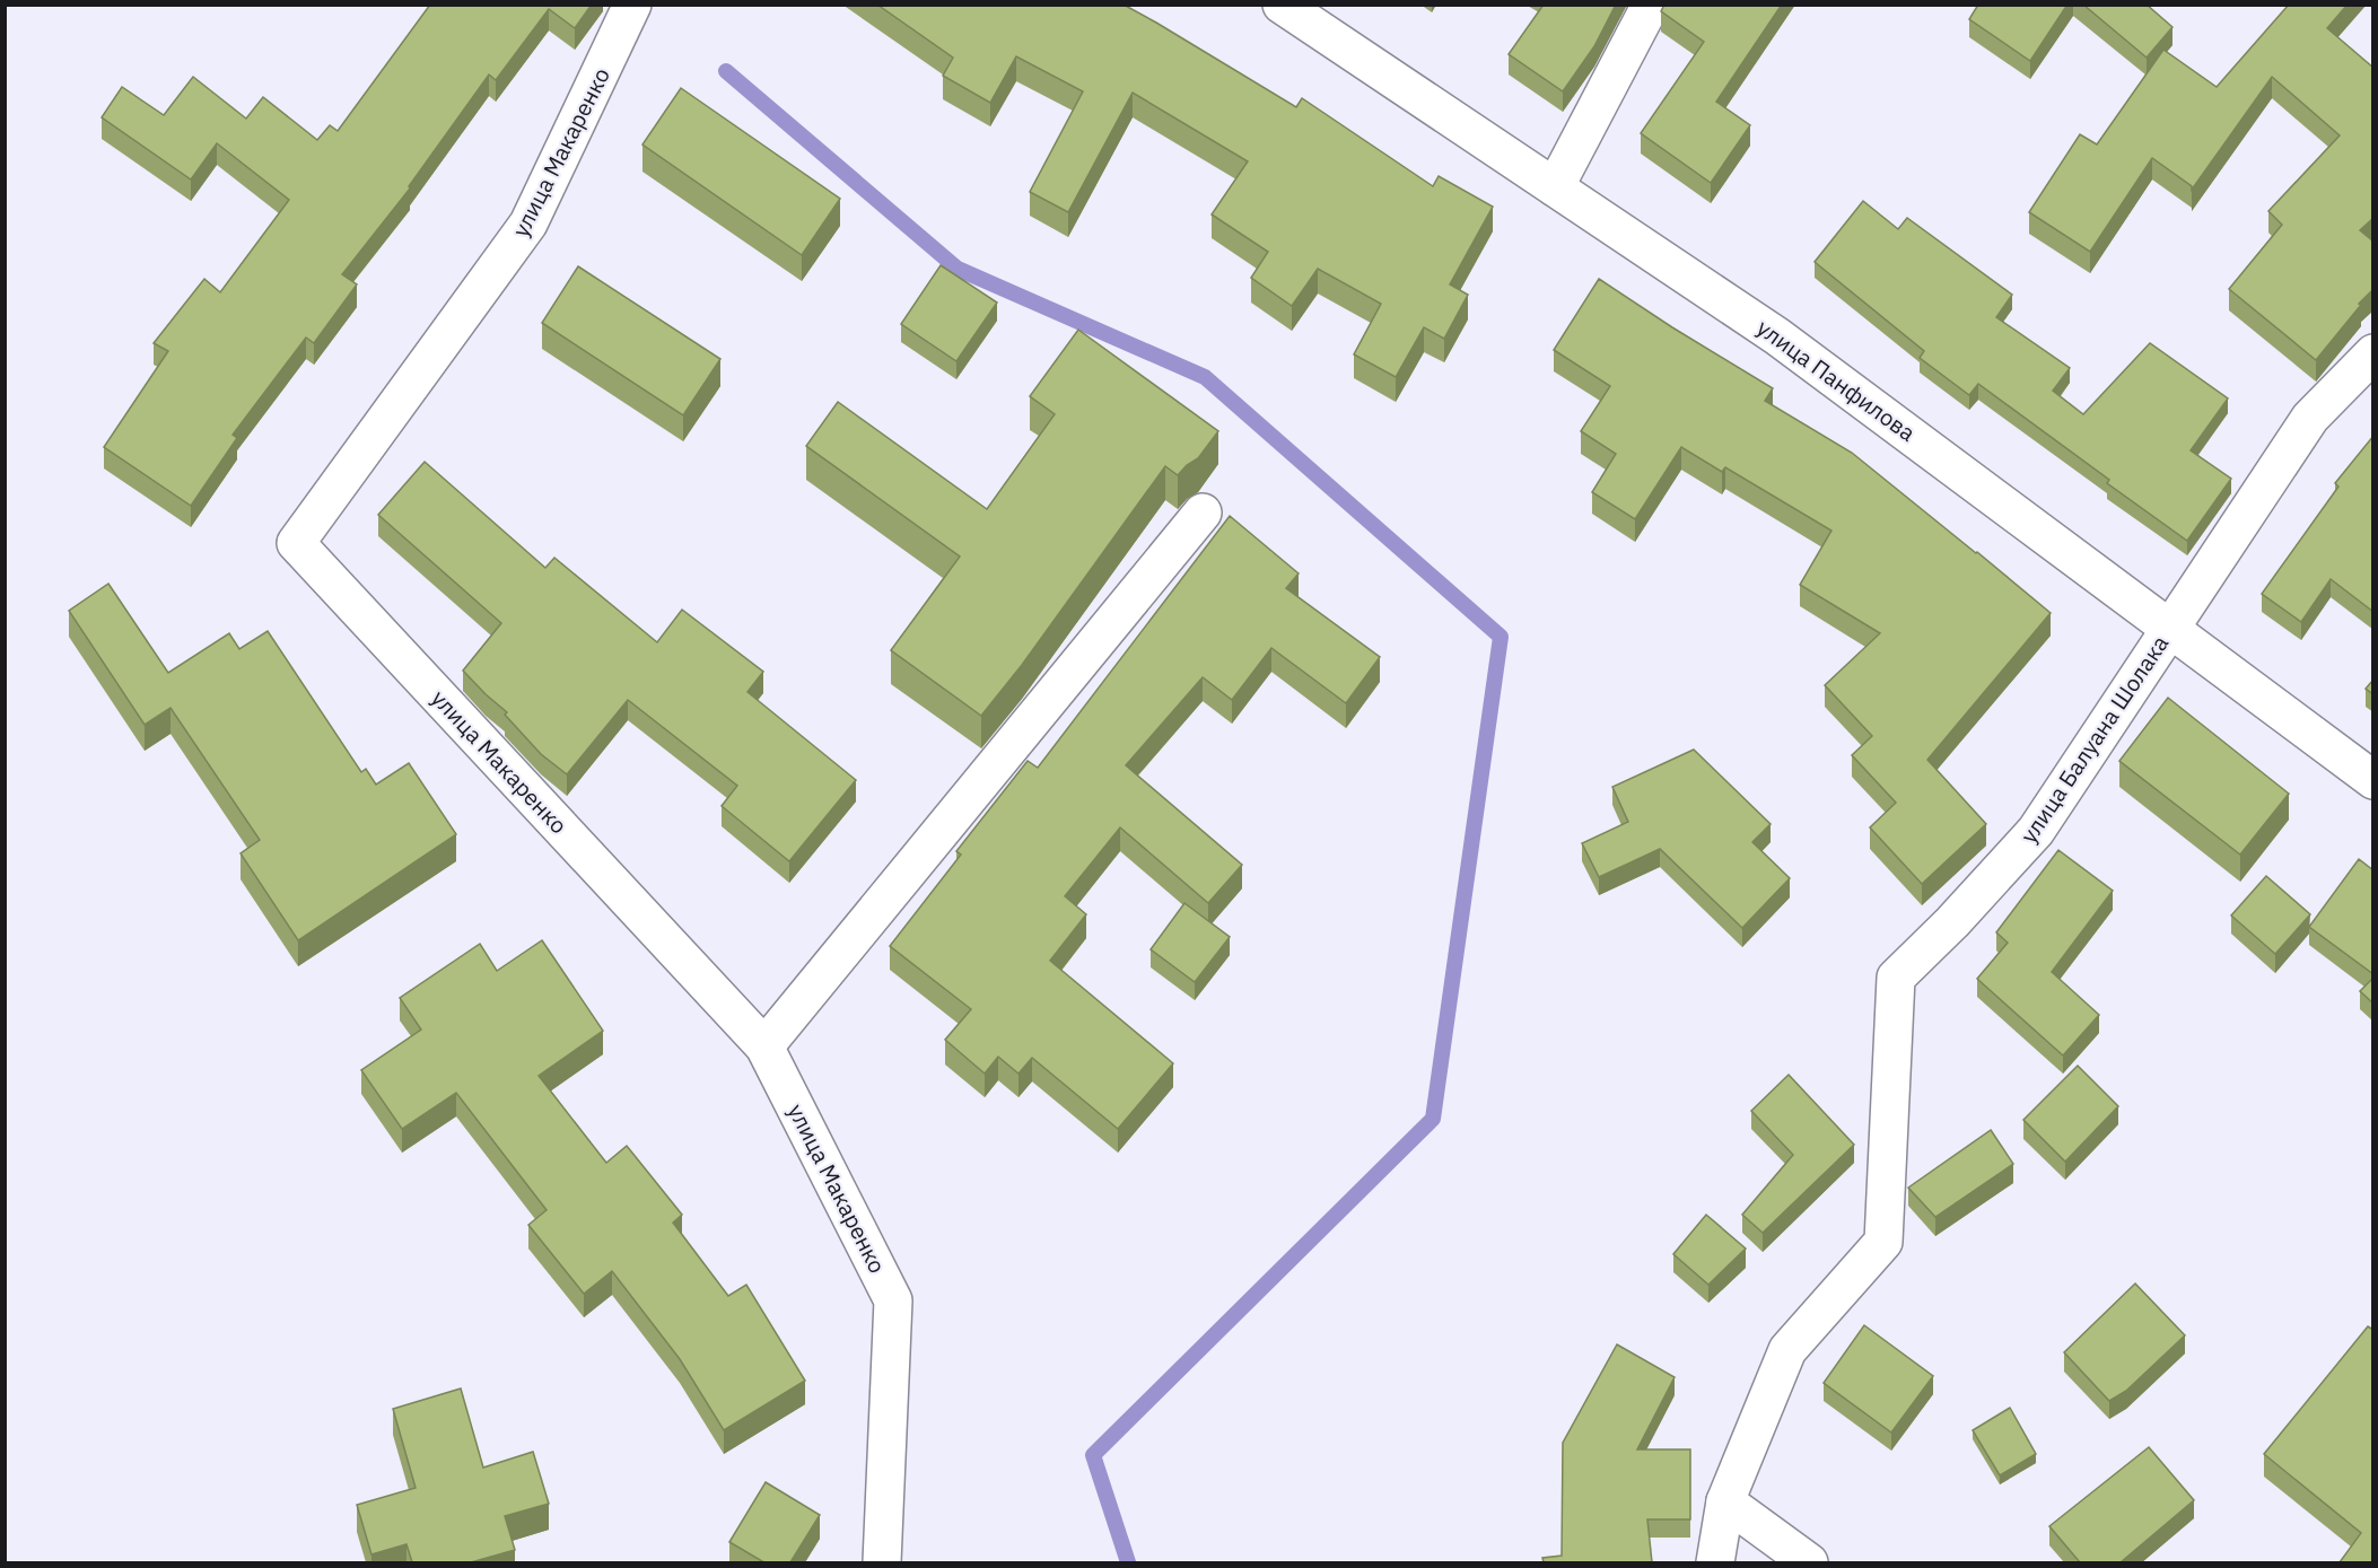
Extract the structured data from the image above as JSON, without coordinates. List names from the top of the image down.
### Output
{
  "streets": {
    "street": ["улица Макаренко", "улица Панфилова", "улица Балуана Шолака"]
  },
  "crossings": [
    ["улица Панфилова", "улица Балуана Шолака"]
  ]
}
